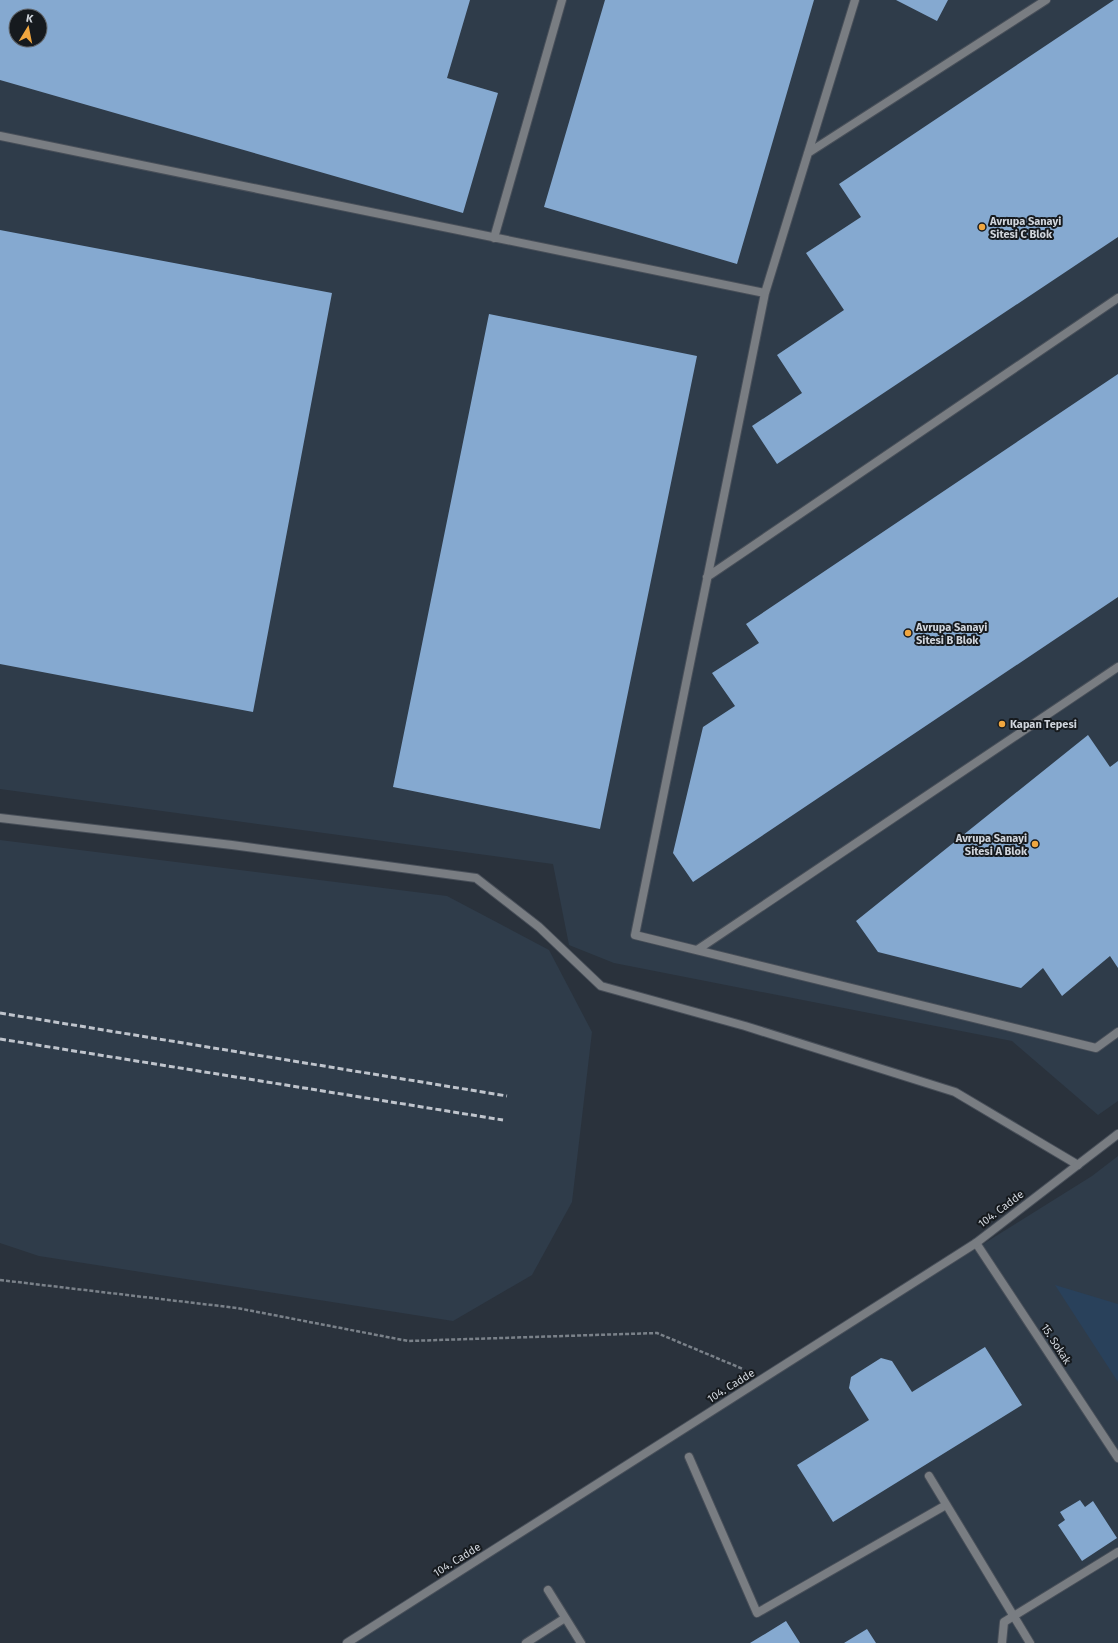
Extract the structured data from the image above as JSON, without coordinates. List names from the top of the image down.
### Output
{
  "streets": {
    "street": ["104. Cadde", "15. Sokak"]
  },
  "crossings": [
    ["104. Cadde", "15. Sokak"]
  ],
  "places": [
    "Avrupa Sanayi Sitesi C Blok",
    "Avrupa Sanayi Sitesi B Blok",
    "Kapan Tepesi",
    "Avrupa Sanayi Sitesi A Blok"
  ],
  "north": "top"
}
